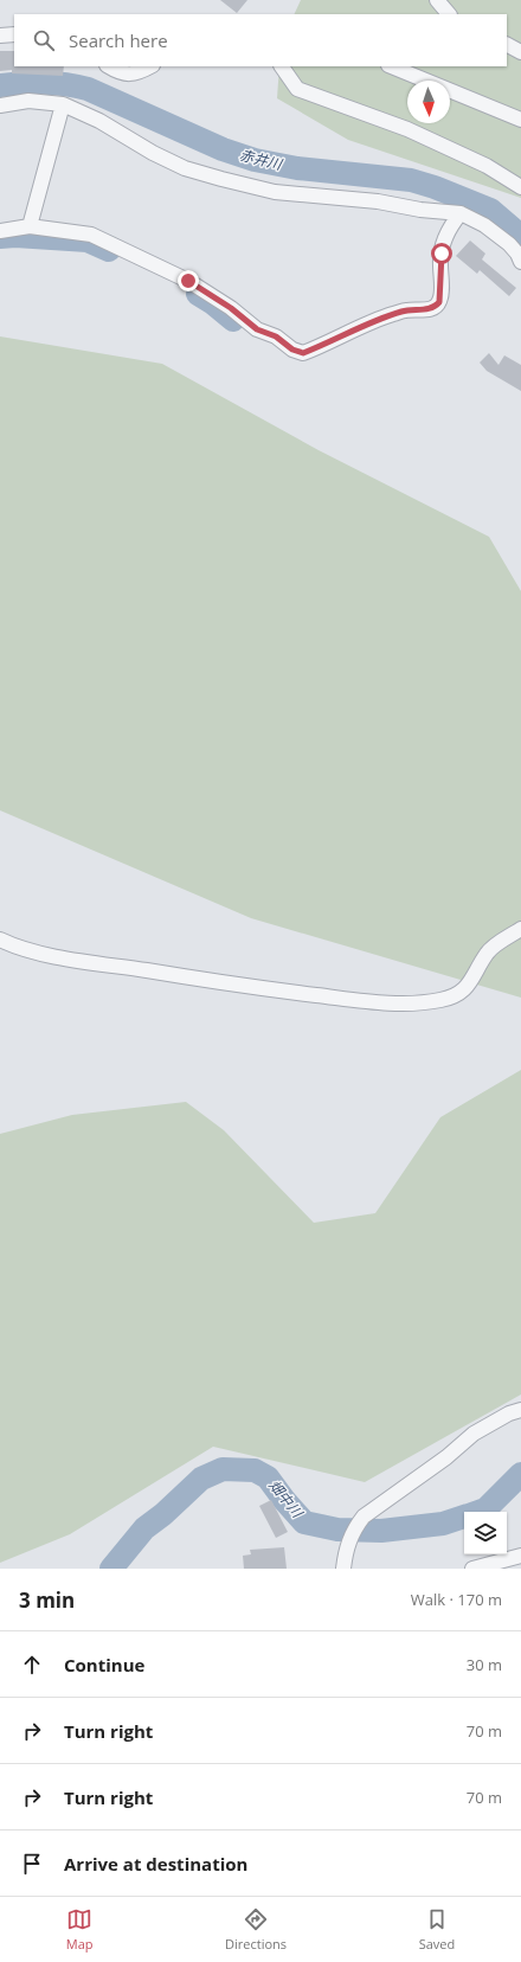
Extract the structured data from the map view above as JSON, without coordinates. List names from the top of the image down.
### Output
{
  "water": ["赤井川", "畑中川"],
  "north": "bottom",
  "page": {
    "search": "Search here",
    "heading": ["3 min", "Walk · 170 m"],
    "list": [
      ["Continue", "30 m"],
      ["Turn right", "70 m"],
      ["Turn right", "70 m"],
      "Arrive at destination"
    ],
    "nav": ["Map", "Directions", "Saved"]
  }
}
